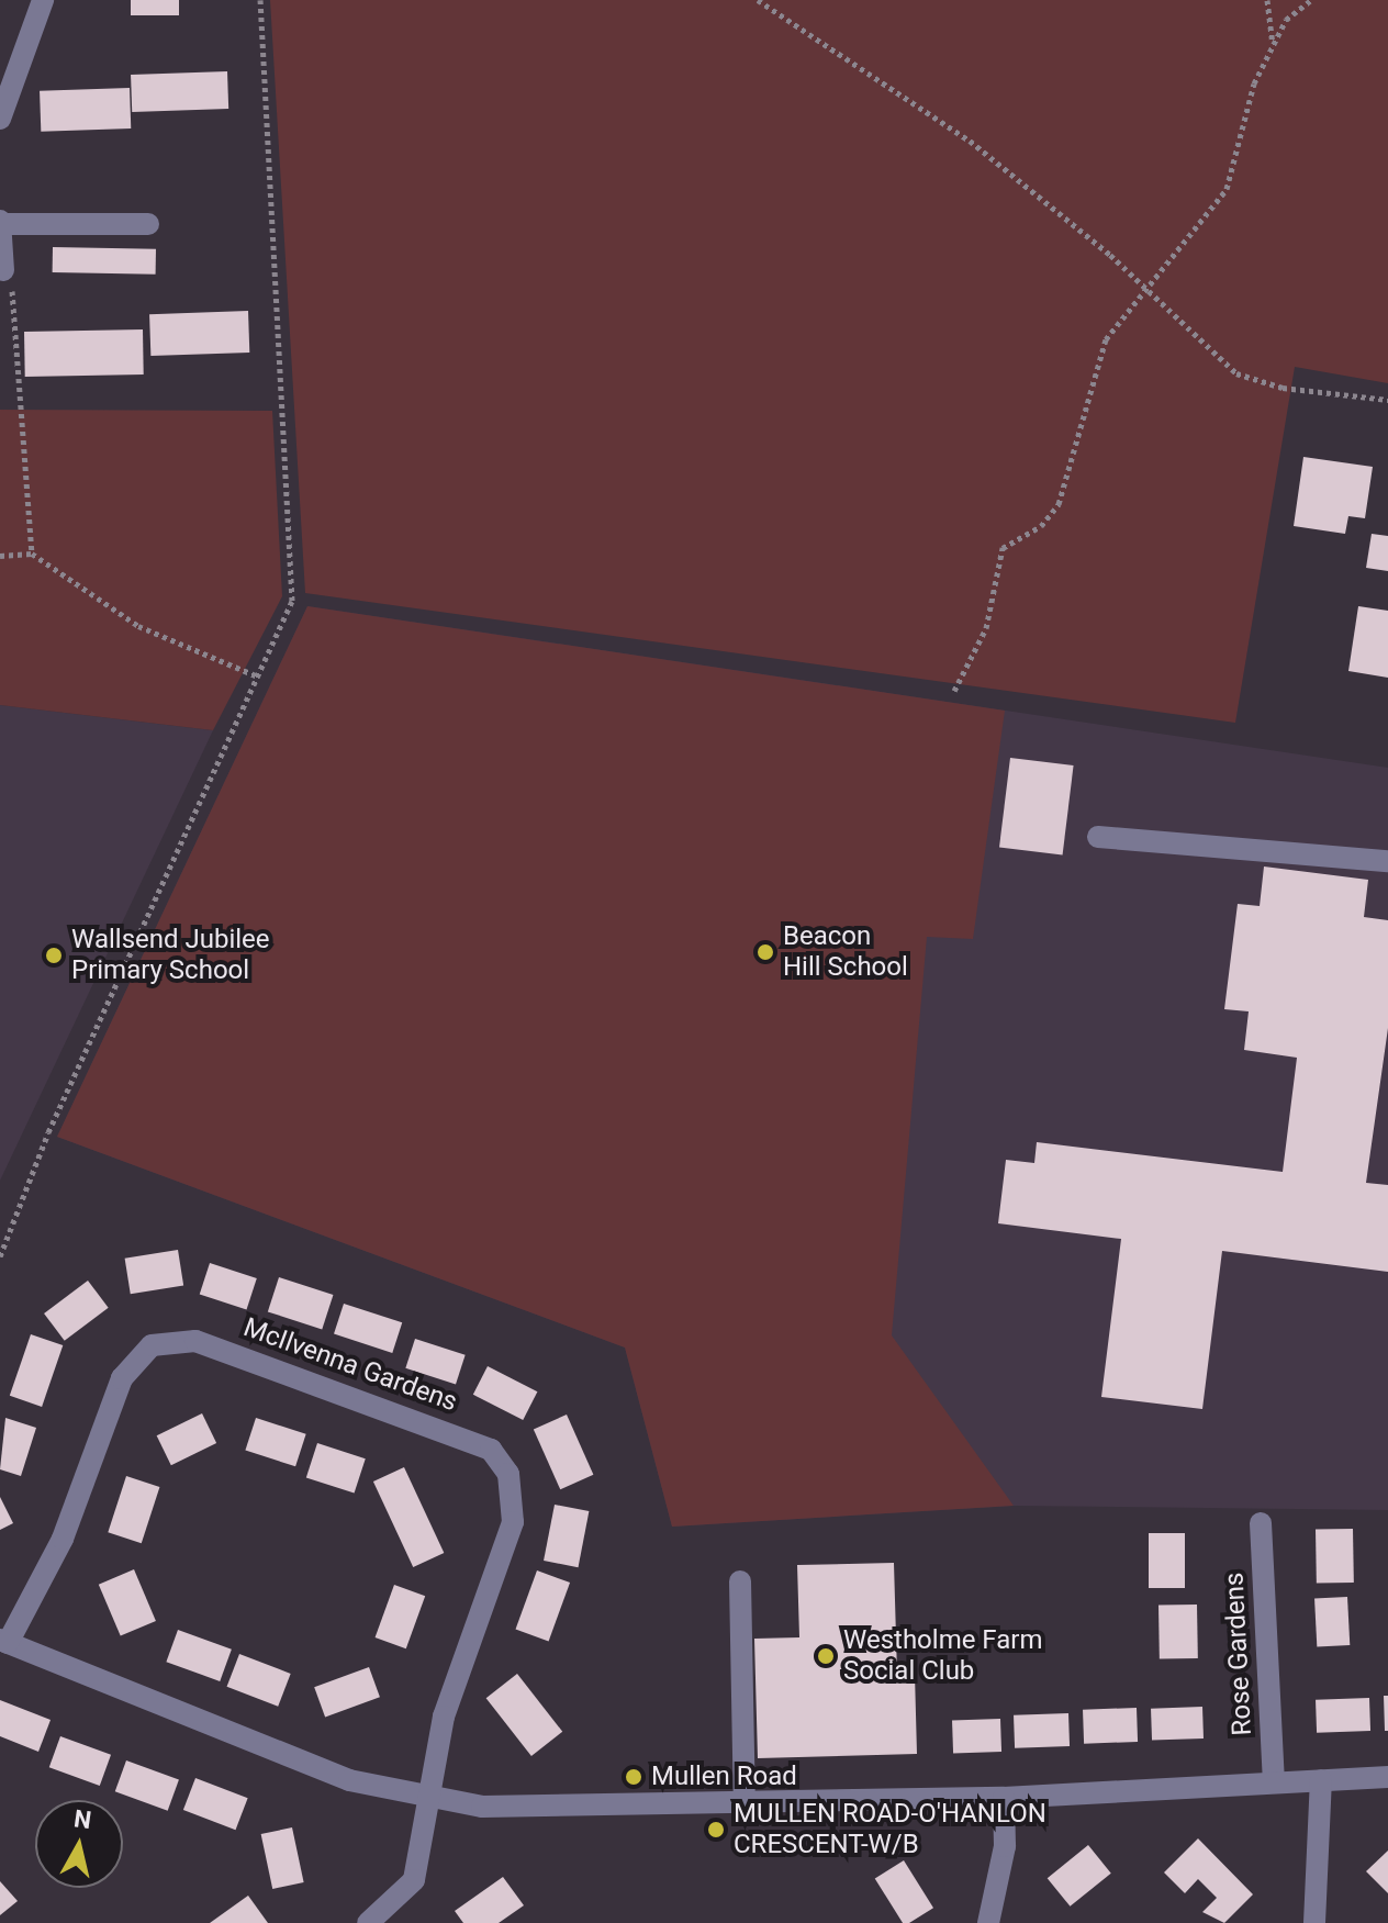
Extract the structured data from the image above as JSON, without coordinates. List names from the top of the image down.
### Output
{
  "streets": {
    "street": ["McIlvenna Gardens", "Rose Gardens"]
  },
  "places": [
    "Beacon Hill School",
    "Wallsend Jubilee Primary School",
    "Westholme Farm Social Club",
    "Mullen Road",
    "MULLEN ROAD-O'HANLON CRESCENT-W/B"
  ],
  "north": "top"
}
